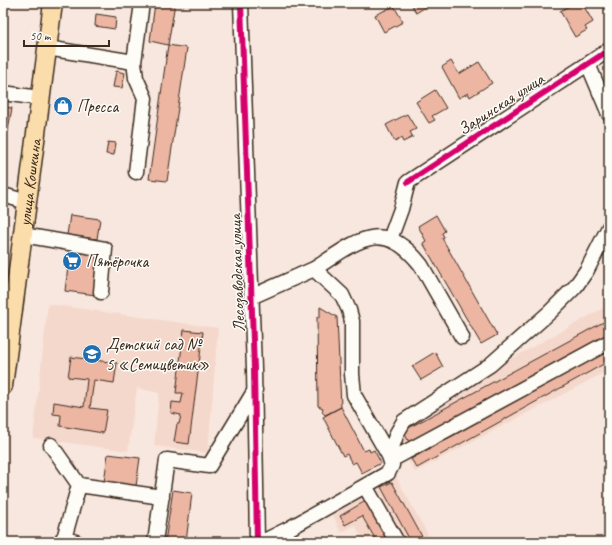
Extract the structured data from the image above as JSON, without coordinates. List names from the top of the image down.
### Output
{
  "streets": {
    "main road": ["улица Кошкина"],
    "street": ["Заринская улица", "Лесозаводская улица"]
  },
  "places": {
    "shop": ["Пресса"],
    "supermarket": ["Пятёрочка"],
    "school or university": ["Детский сад № 5 «Семицветик»"]
  },
  "scale_bar": "50 m"
}
